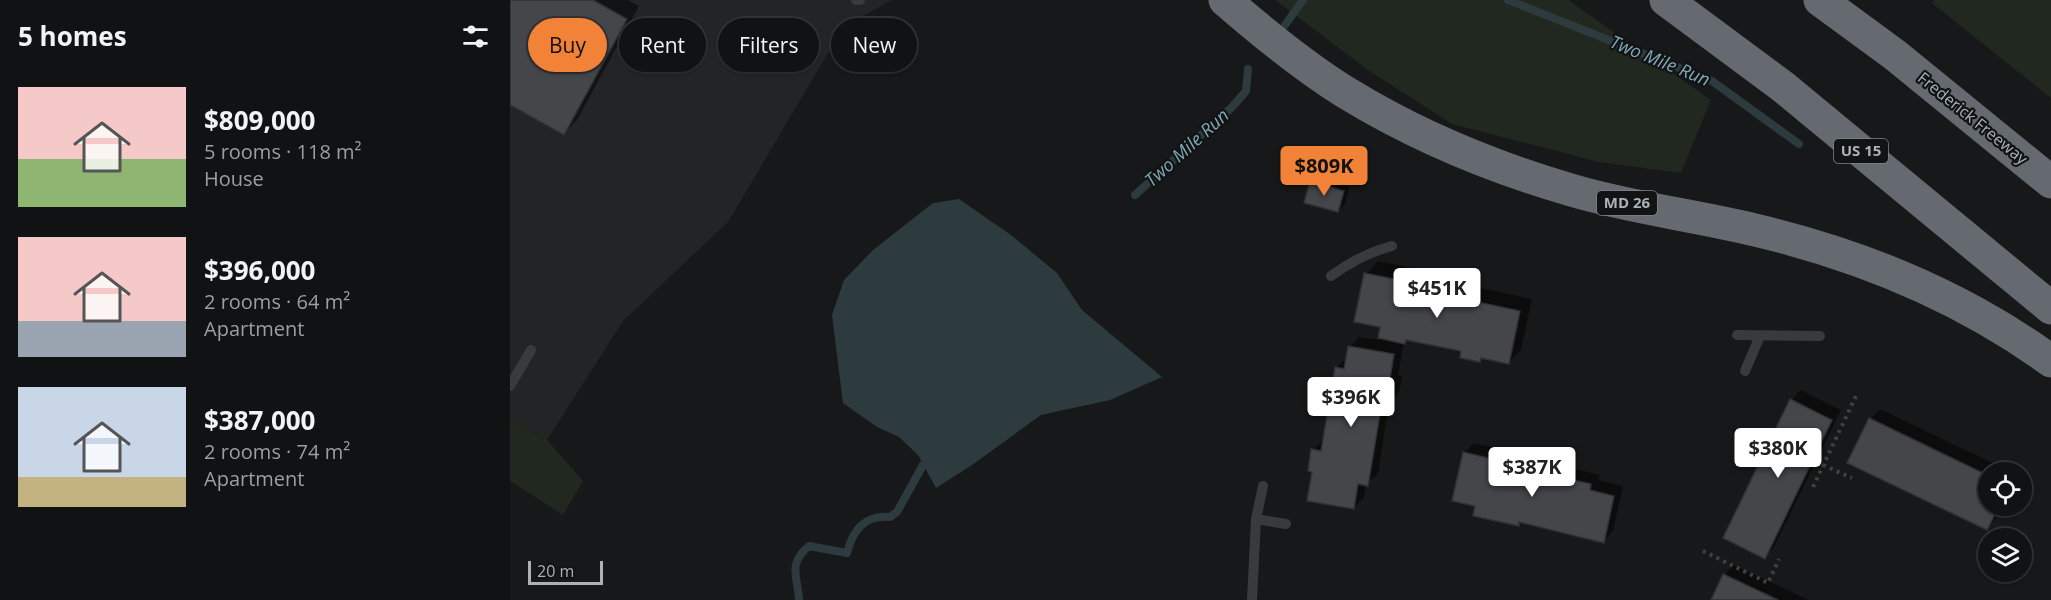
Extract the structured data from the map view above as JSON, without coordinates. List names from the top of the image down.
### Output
{
  "streets": {
    "highway": ["Frederick Freeway", "US 15", "MD 26"]
  },
  "water": ["Two Mile Run"],
  "scale_bar": "20 m",
  "page": {
    "heading": "5 homes",
    "chip": [
      "Buy",
      "Rent",
      "Filters",
      "New"
    ],
    "list": [
      {
        "name": "$809,000",
        "note": "5 rooms · 118 m² · House"
      },
      {
        "name": "$396,000",
        "note": "2 rooms · 64 m² · Apartment"
      },
      {
        "name": "$387,000",
        "note": "2 rooms · 74 m² · Apartment"
      }
    ],
    "price": [
      "$809K",
      "$451K",
      "$396K",
      "$380K",
      "$387K"
    ],
    "scale": "20 m"
  }
}
